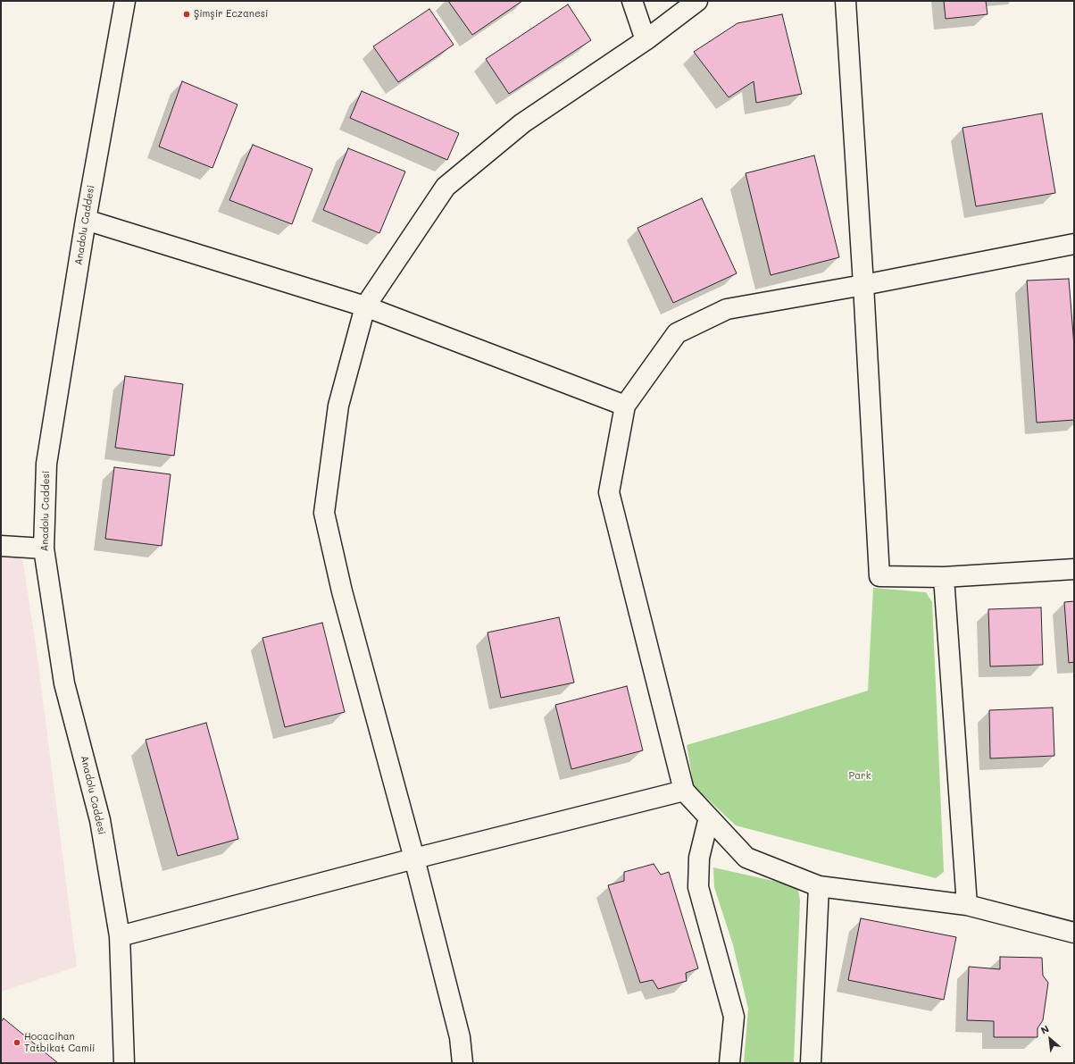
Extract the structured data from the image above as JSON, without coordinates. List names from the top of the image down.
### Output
{
  "streets": {
    "street": ["Anadolu Caddesi"]
  },
  "parks": ["Park"],
  "places": ["Şimşir Eczanesi", "Hocacihan Tatbikat Camii"],
  "north": "top left"
}
